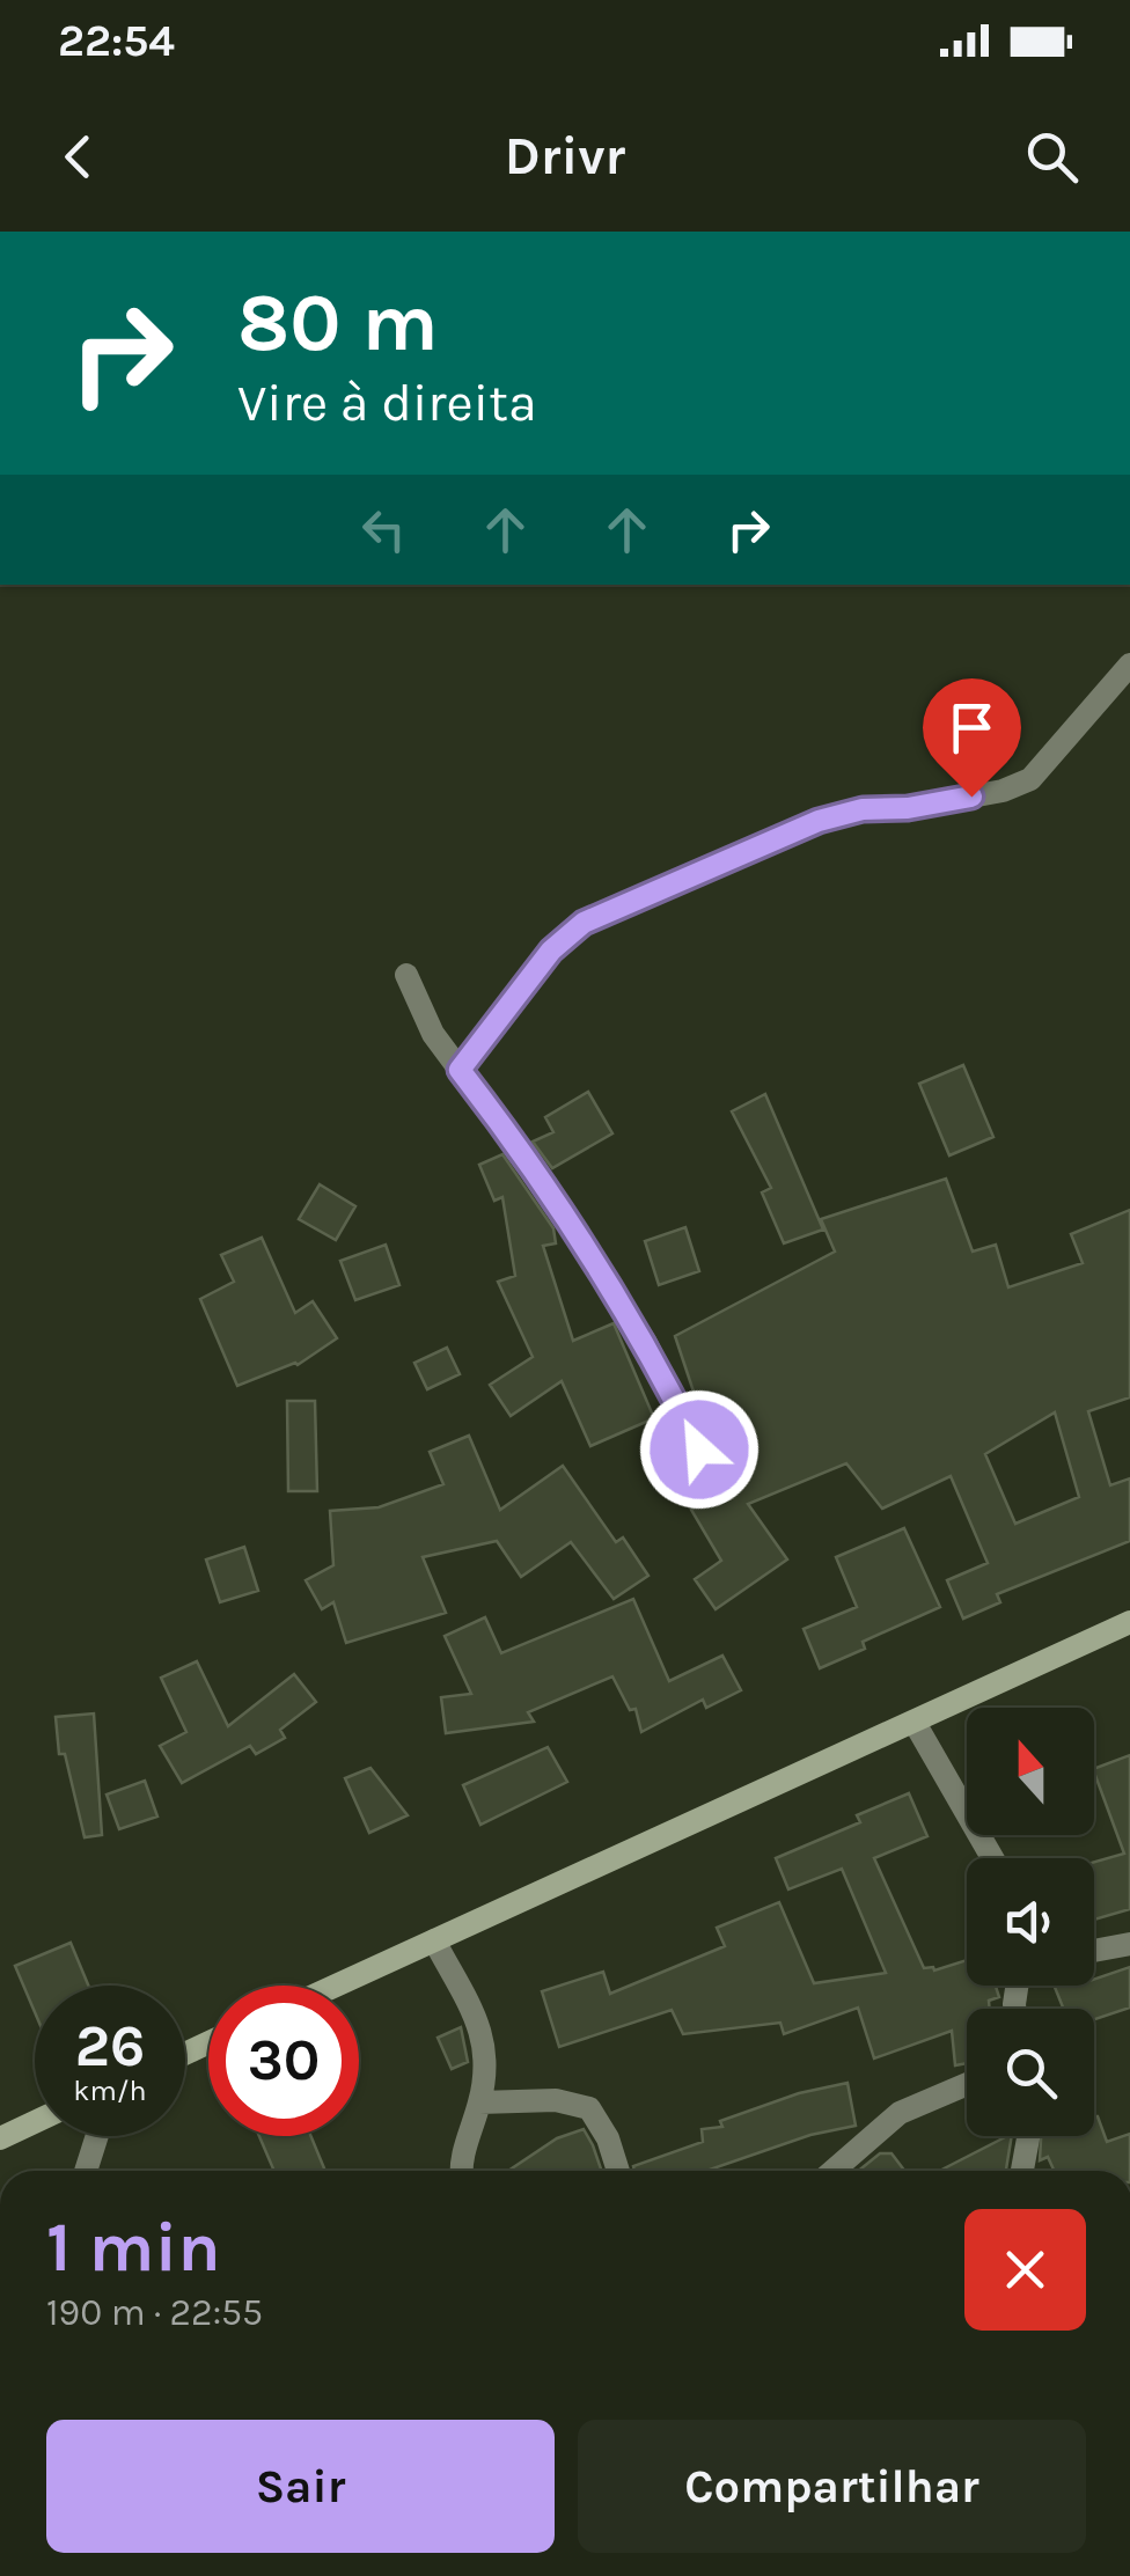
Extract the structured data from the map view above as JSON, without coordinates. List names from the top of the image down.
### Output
{
  "north": "top",
  "page": {
    "status": "22:54",
    "header": "Drivr",
    "turn": ["80 m", "Vire à direita"],
    "speed": "26 km/h",
    "limit": "30",
    "heading": ["1 min", "190 m · 22:55"],
    "buttons": ["Sair", "Compartilhar"]
  }
}
